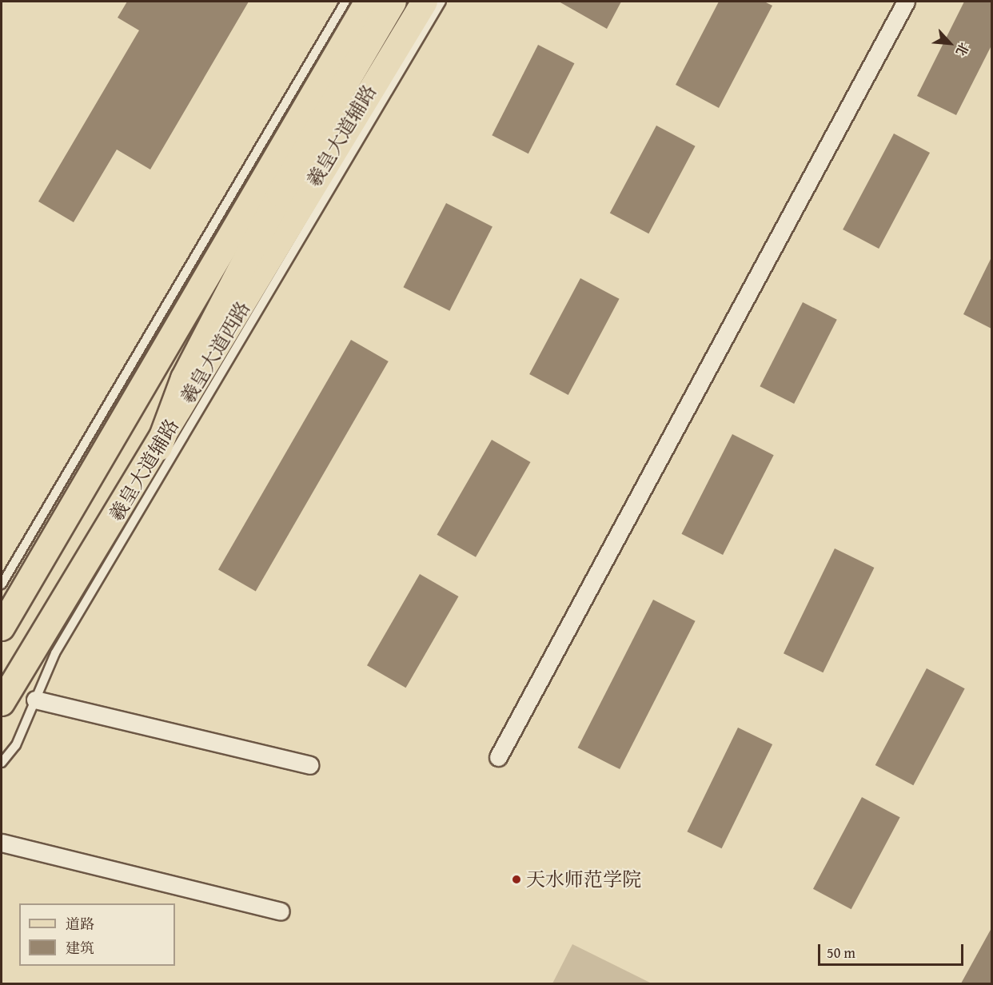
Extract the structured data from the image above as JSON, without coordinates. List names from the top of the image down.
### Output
{
  "streets": {
    "main road": ["羲皇大道西路"],
    "lane": ["羲皇大道辅路"]
  },
  "places": ["天水师范学院"],
  "legend": ["道路", "建筑"],
  "scale_bar": "50 m",
  "north": "bottom right"
}
